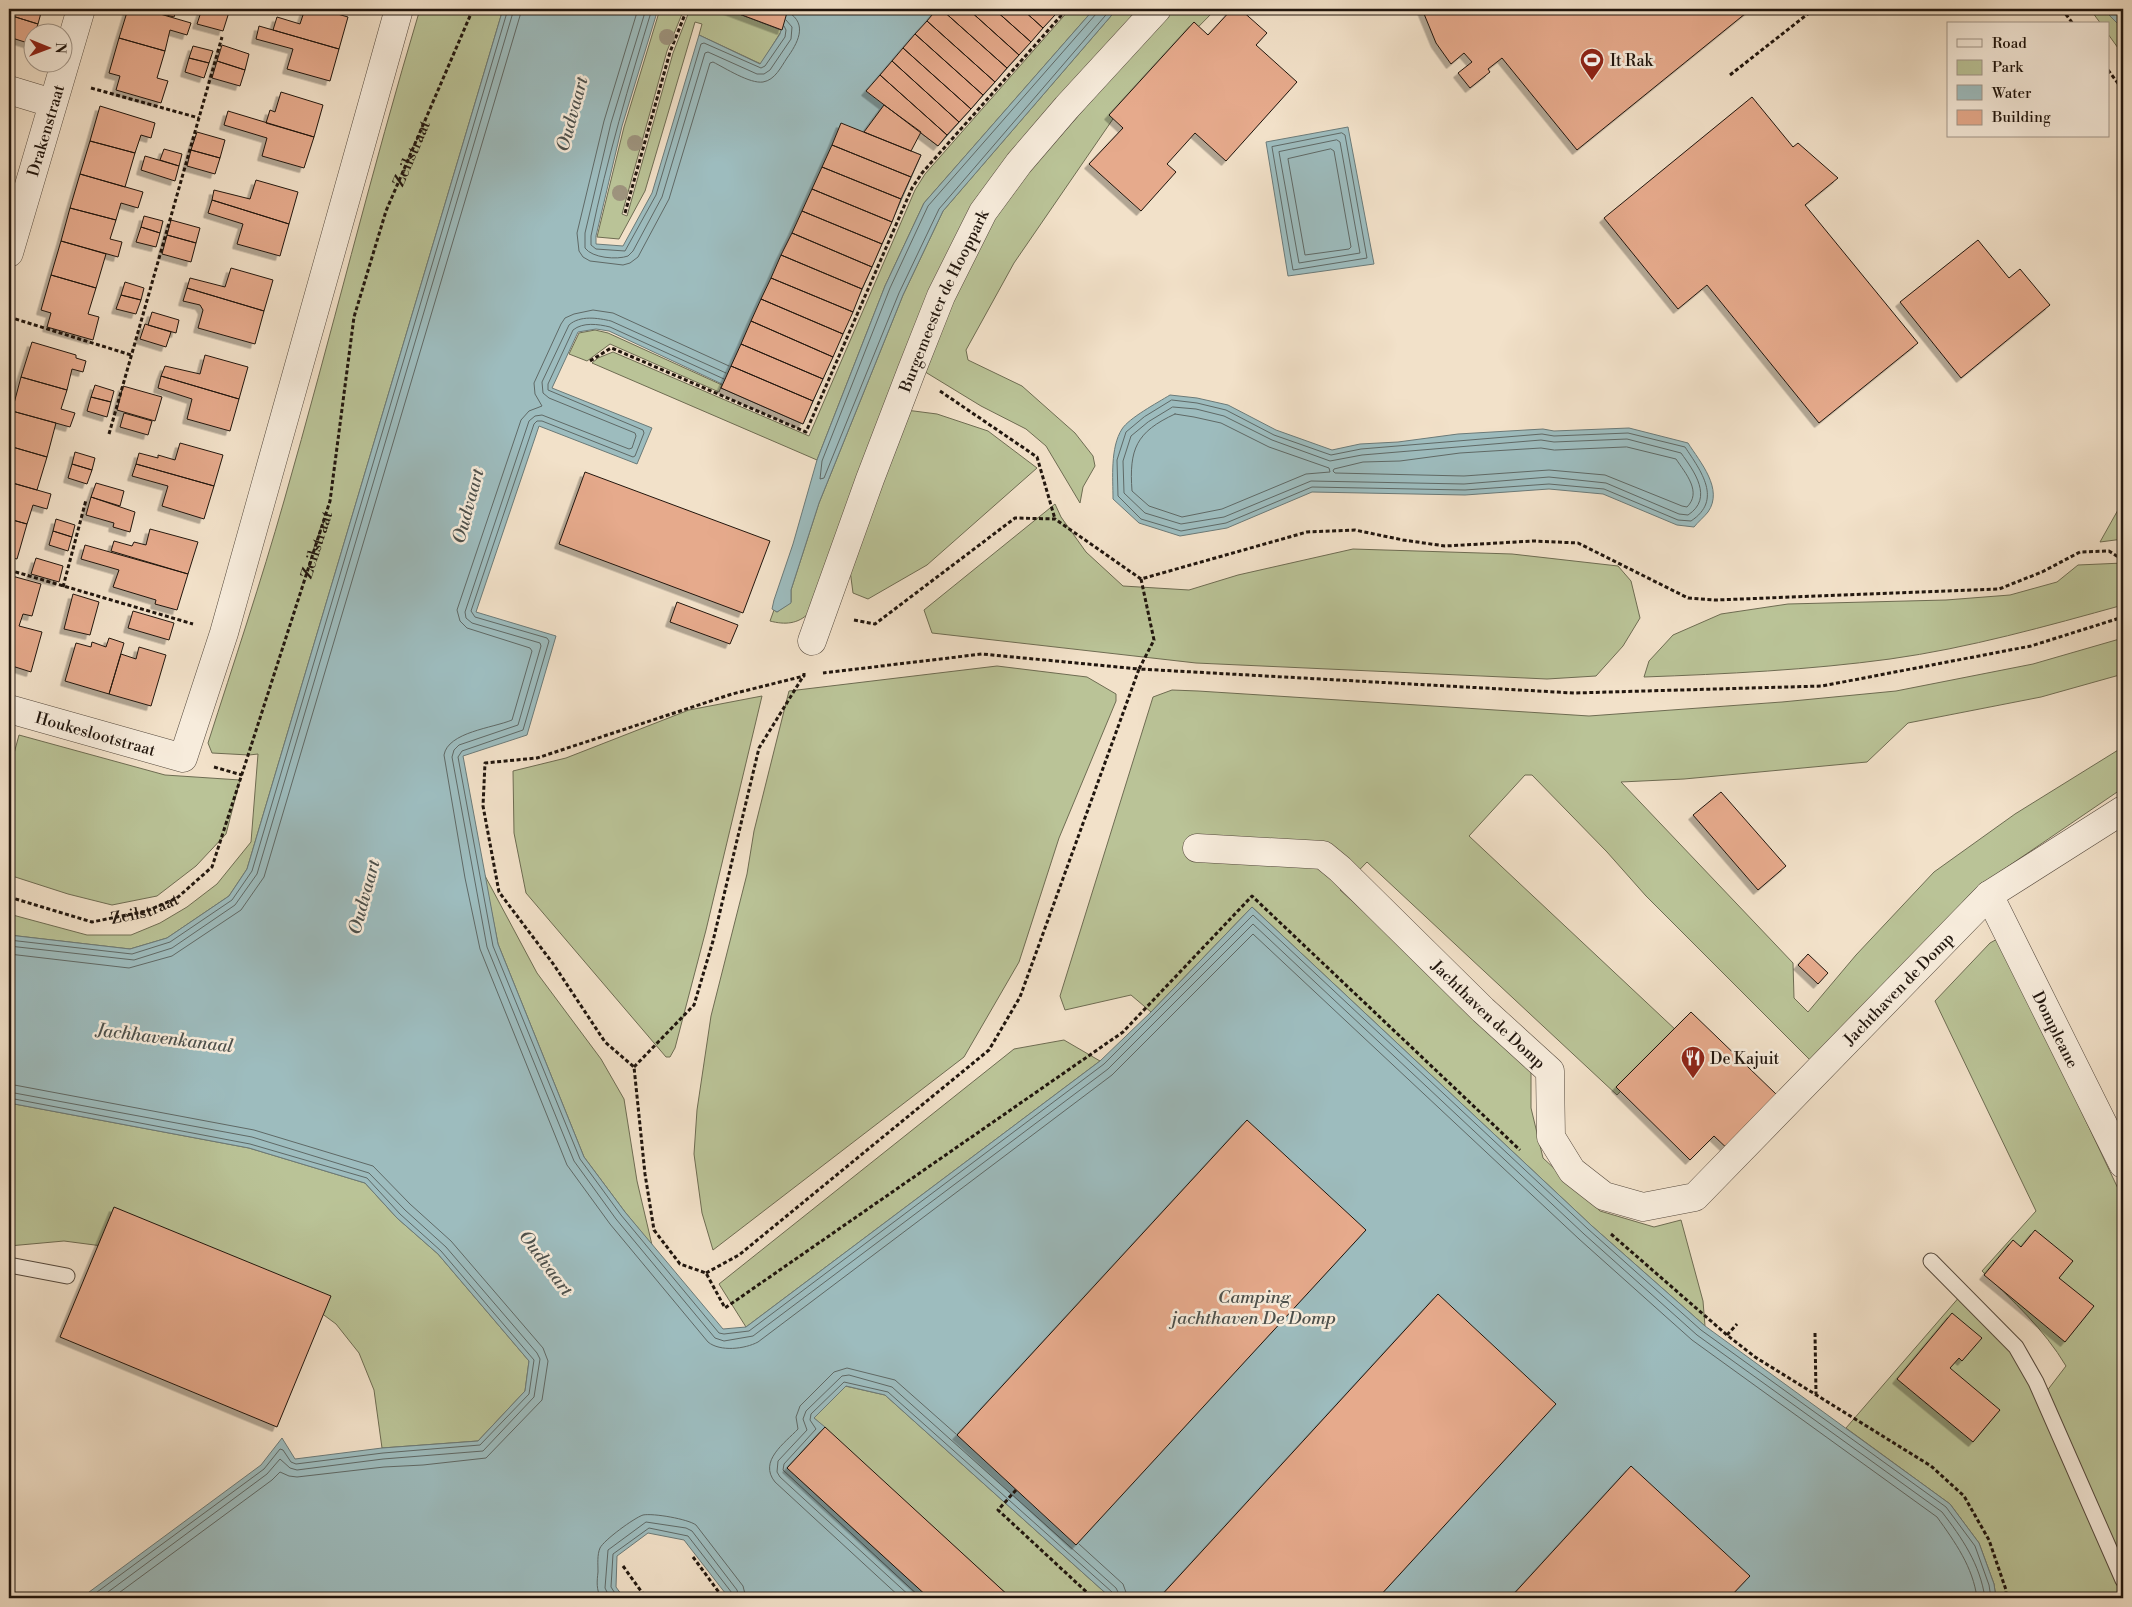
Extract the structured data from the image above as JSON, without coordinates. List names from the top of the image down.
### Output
{
  "streets": {
    "street": [
      "Drakenstraat",
      "Burgemeester de Hooppark",
      "Houkeslootstraat",
      "Jachthaven de Domp",
      "Dompleane"
    ],
    "path": ["Zeilstraat"]
  },
  "crossings": [
    ["Jachthaven de Domp", "Dompleane"]
  ],
  "water": ["Oudvaart", "Jachhavenkanaal", "Camping jachthaven De Domp"],
  "places": {
    "sports": ["It Rak"],
    "restaurant": ["De Kajuit"]
  },
  "legend": [
    "Road",
    "Park",
    "Water",
    "Building"
  ],
  "north": "right"
}
